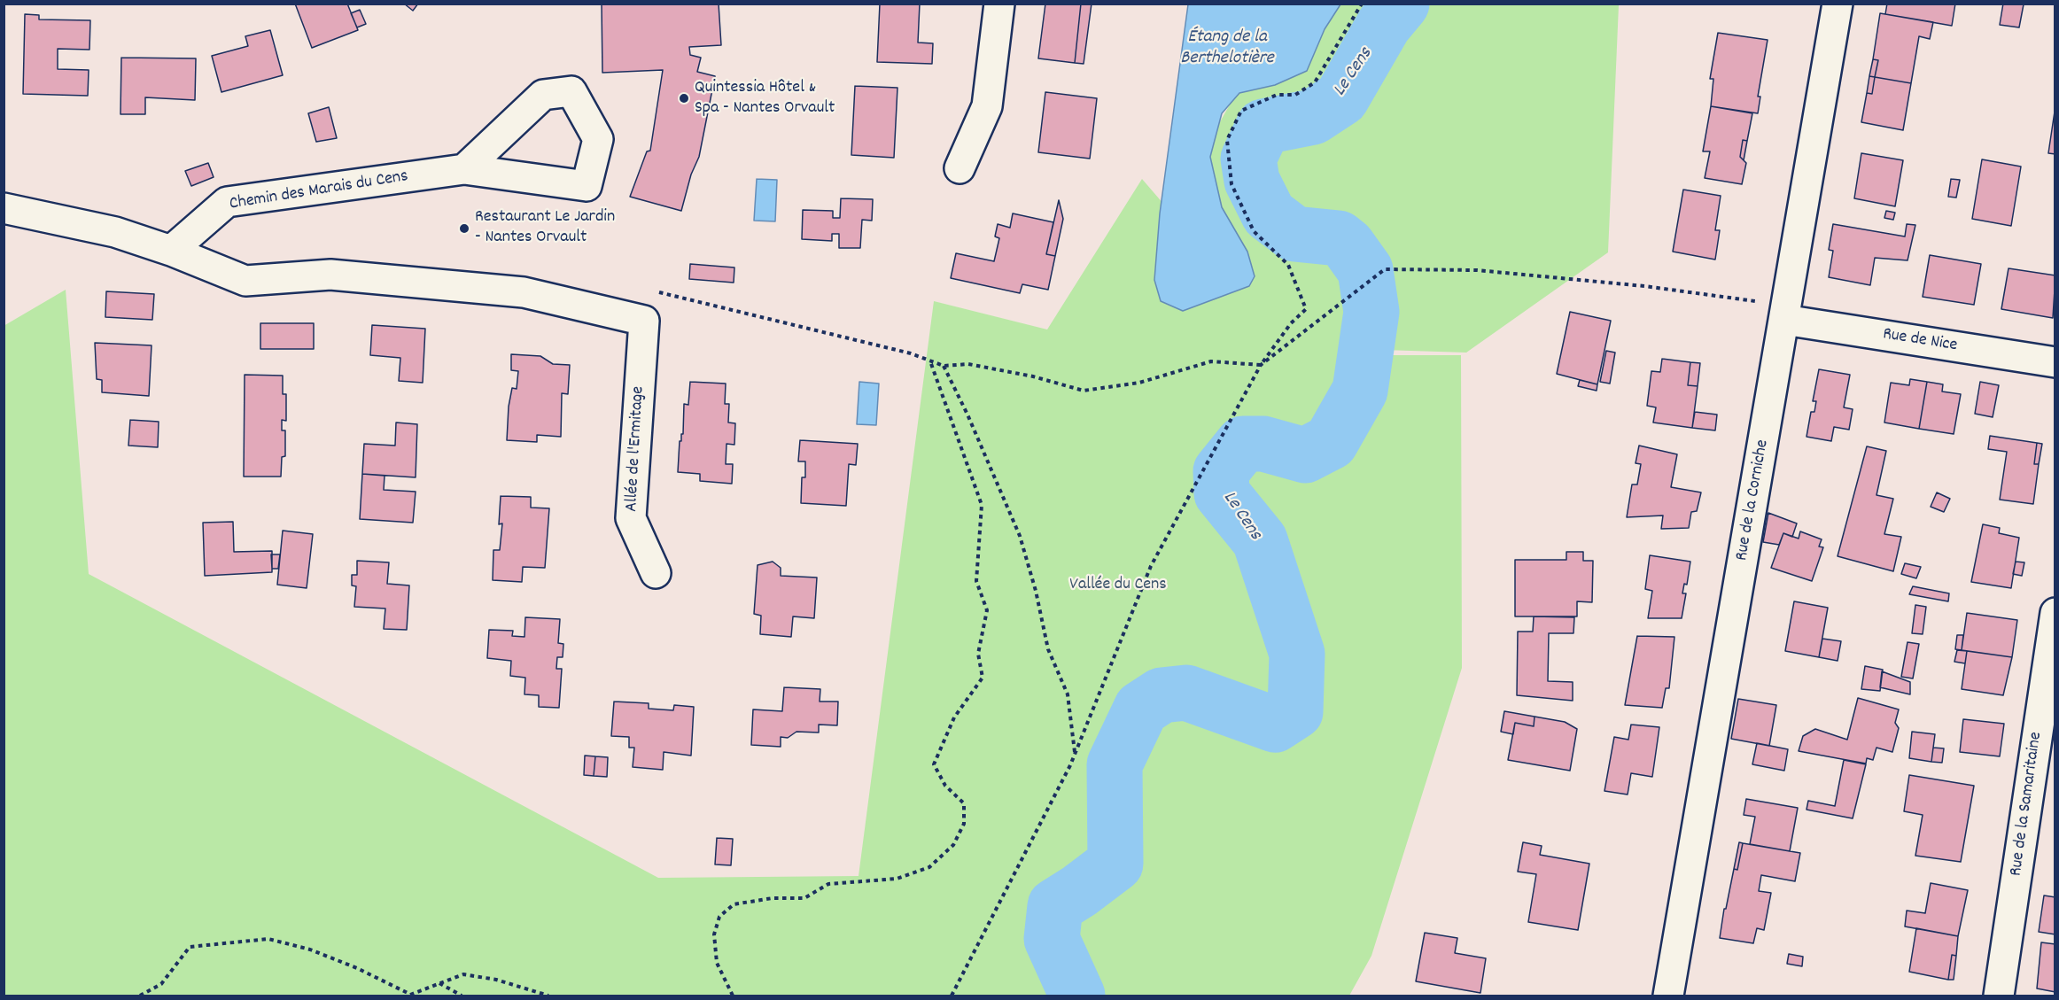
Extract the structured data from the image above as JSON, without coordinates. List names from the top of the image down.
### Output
{
  "streets": {
    "street": [
      "Chemin des Marais du Cens",
      "Rue de Nice",
      "Allée de l'Ermitage",
      "Rue de la Corniche",
      "Rue de la Samaritaine"
    ]
  },
  "crossings": [
    ["Chemin des Marais du Cens", "Allée de l'Ermitage"],
    ["Rue de Nice", "Rue de la Corniche"]
  ],
  "water": ["Étang de la Berthelotière", "Le Cens"],
  "parks": ["Vallée du Cens"],
  "places": ["Quintessia Hôtel & Spa - Nantes Orvault", "Restaurant Le Jardin - Nantes Orvault"]
}
